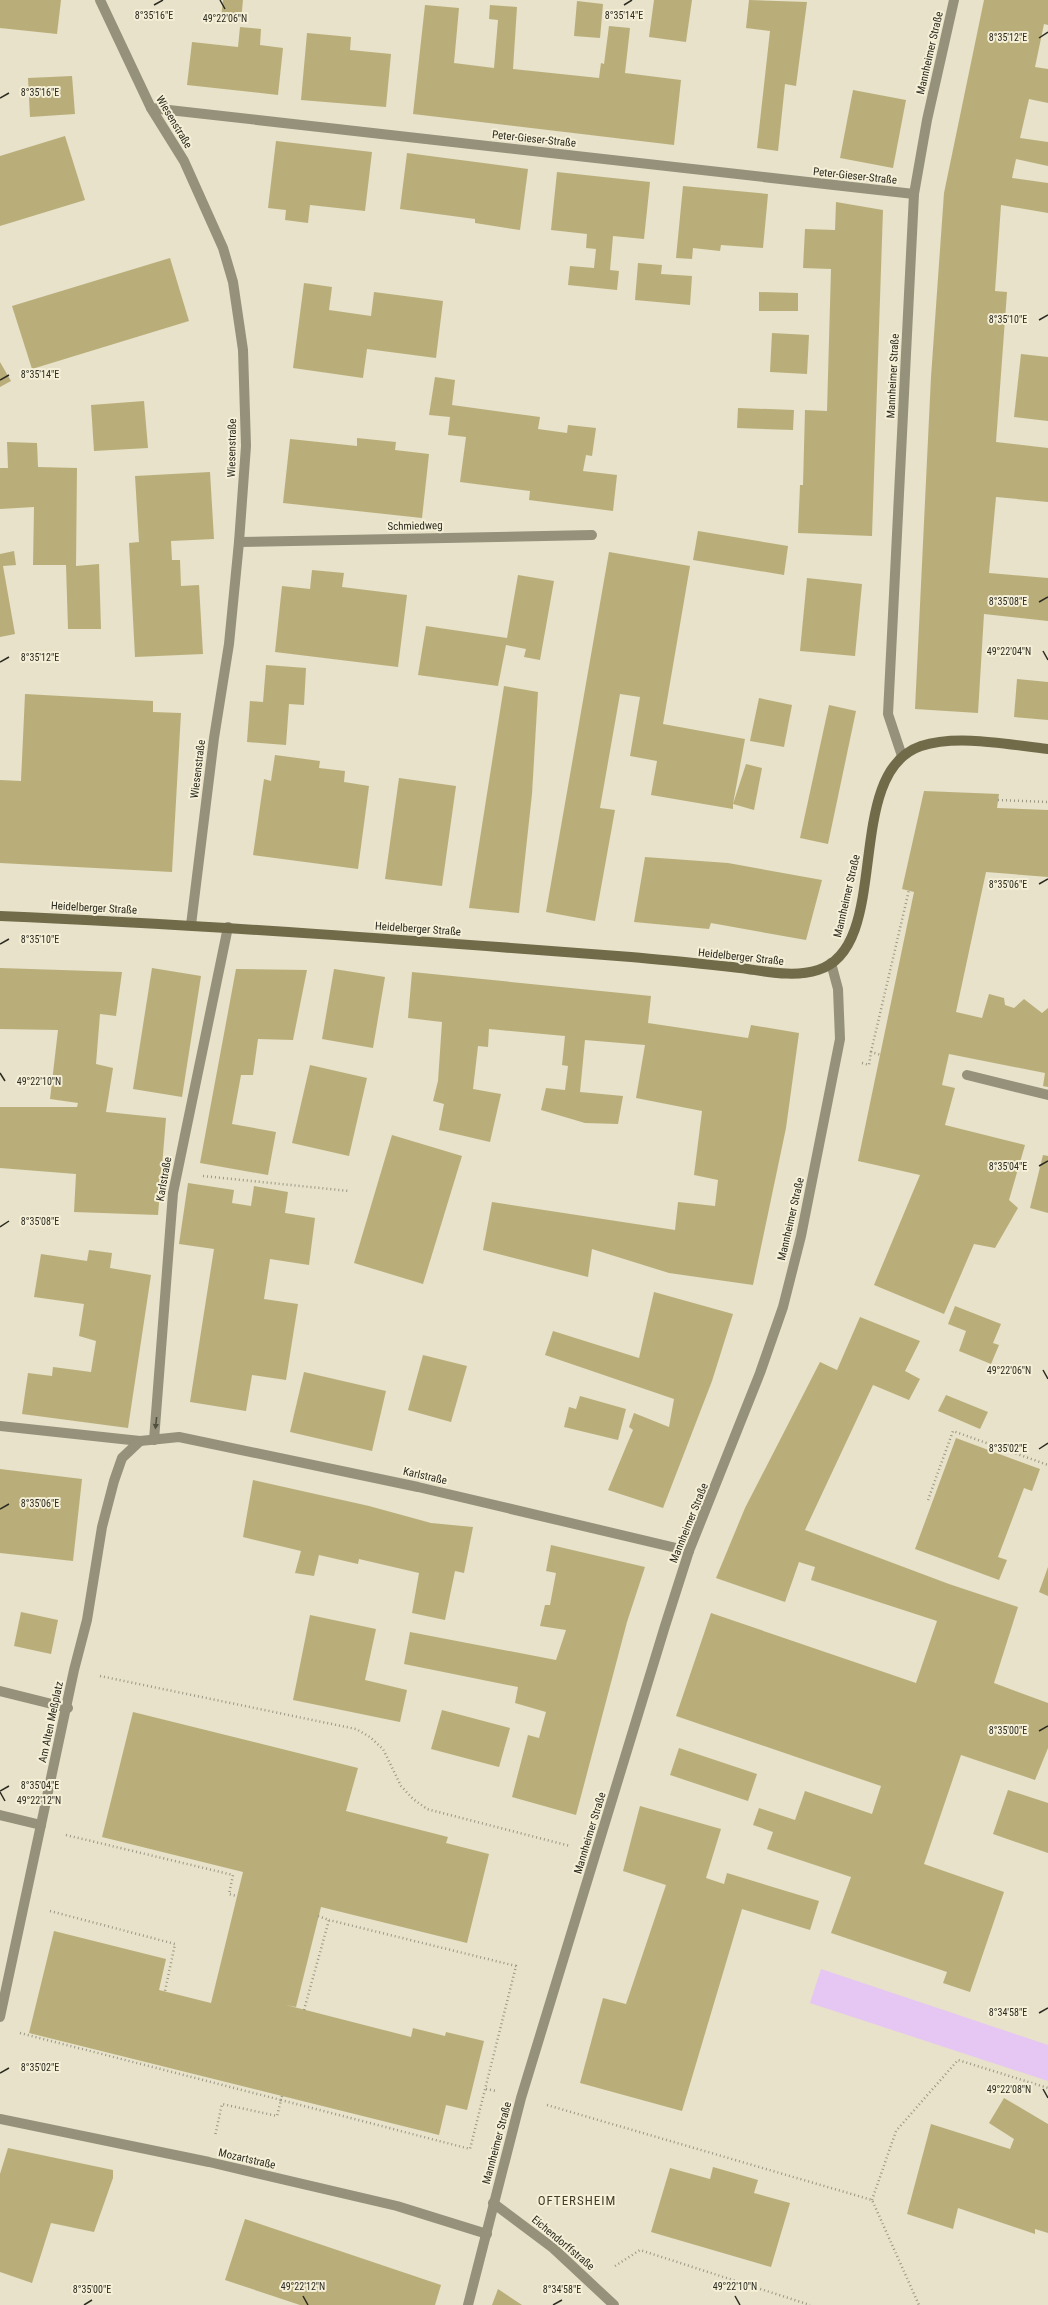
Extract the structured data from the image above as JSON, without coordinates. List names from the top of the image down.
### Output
{
  "streets": {
    "street": [
      "Mannheimer Straße",
      "Wiesenstraße",
      "Peter-Gieser-Straße",
      "Schmiedweg",
      "Heidelberger Straße",
      "Karlstraße",
      "Am Alten Meßplatz",
      "Mozartstraße",
      "Eichendorffstraße"
    ]
  },
  "crossings": [
    ["Mannheimer Straße", "Peter-Gieser-Straße"],
    ["Mannheimer Straße", "Heidelberger Straße"],
    ["Mannheimer Straße", "Karlstraße"],
    ["Mannheimer Straße", "Mozartstraße"],
    ["Mannheimer Straße", "Eichendorffstraße"],
    ["Wiesenstraße", "Peter-Gieser-Straße"],
    ["Wiesenstraße", "Schmiedweg"],
    ["Wiesenstraße", "Heidelberger Straße"],
    ["Heidelberger Straße", "Karlstraße"],
    ["Karlstraße", "Am Alten Meßplatz"]
  ],
  "districts": ["OFTERSHEIM"],
  "coordinates": [
    "8°35'16\"E",
    "8°35'14\"E",
    "49°22'06\"N",
    "8°35'12\"E",
    "8°35'10\"E",
    "8°35'08\"E",
    "49°22'04\"N",
    "8°35'06\"E",
    "49°22'10\"N",
    "8°35'04\"E",
    "8°35'02\"E",
    "8°35'00\"E",
    "49°22'12\"N",
    "8°34'58\"E",
    "49°22'08\"N"
  ]
}
